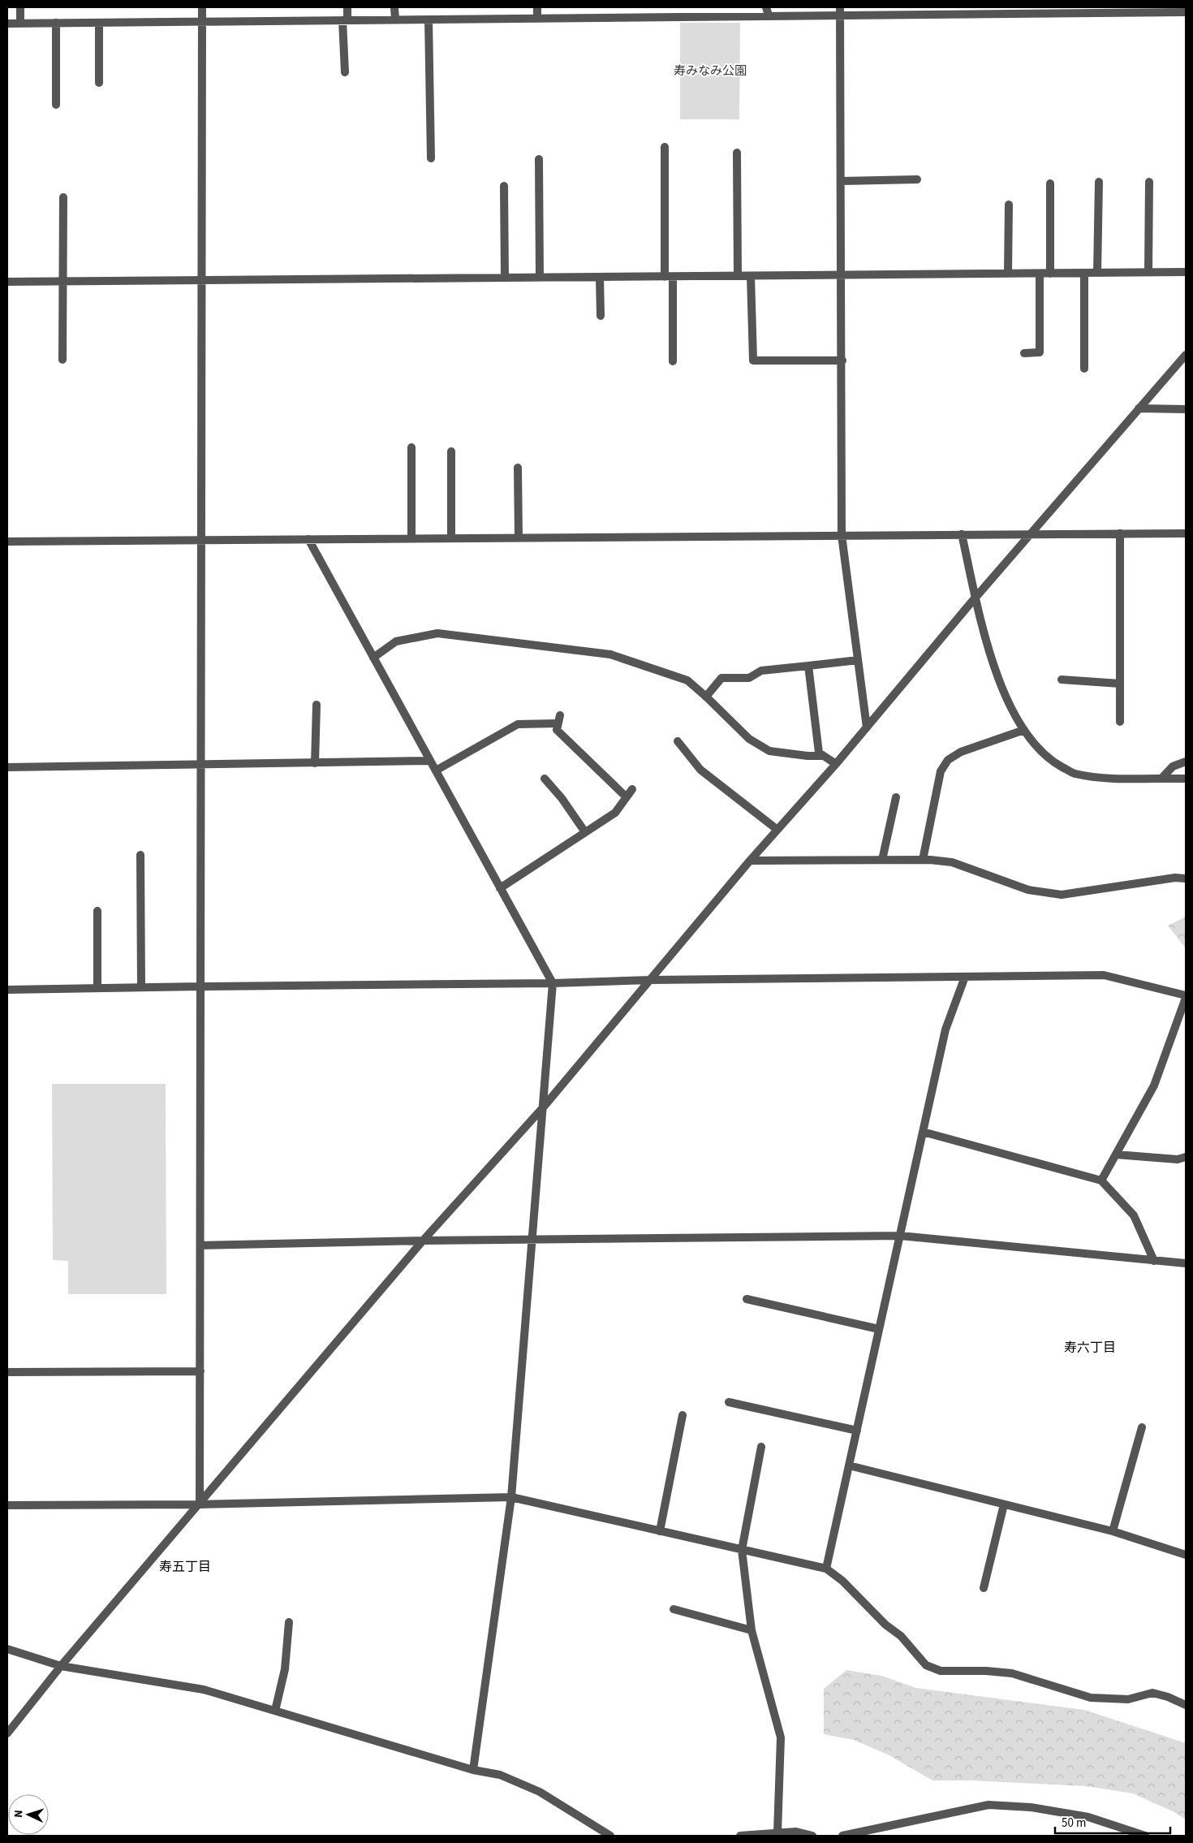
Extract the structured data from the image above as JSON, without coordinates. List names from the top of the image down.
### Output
{
  "districts": ["寿六丁目", "寿五丁目"],
  "parks": ["寿みなみ公園"],
  "scale_bar": "50 m",
  "north": "left"
}
